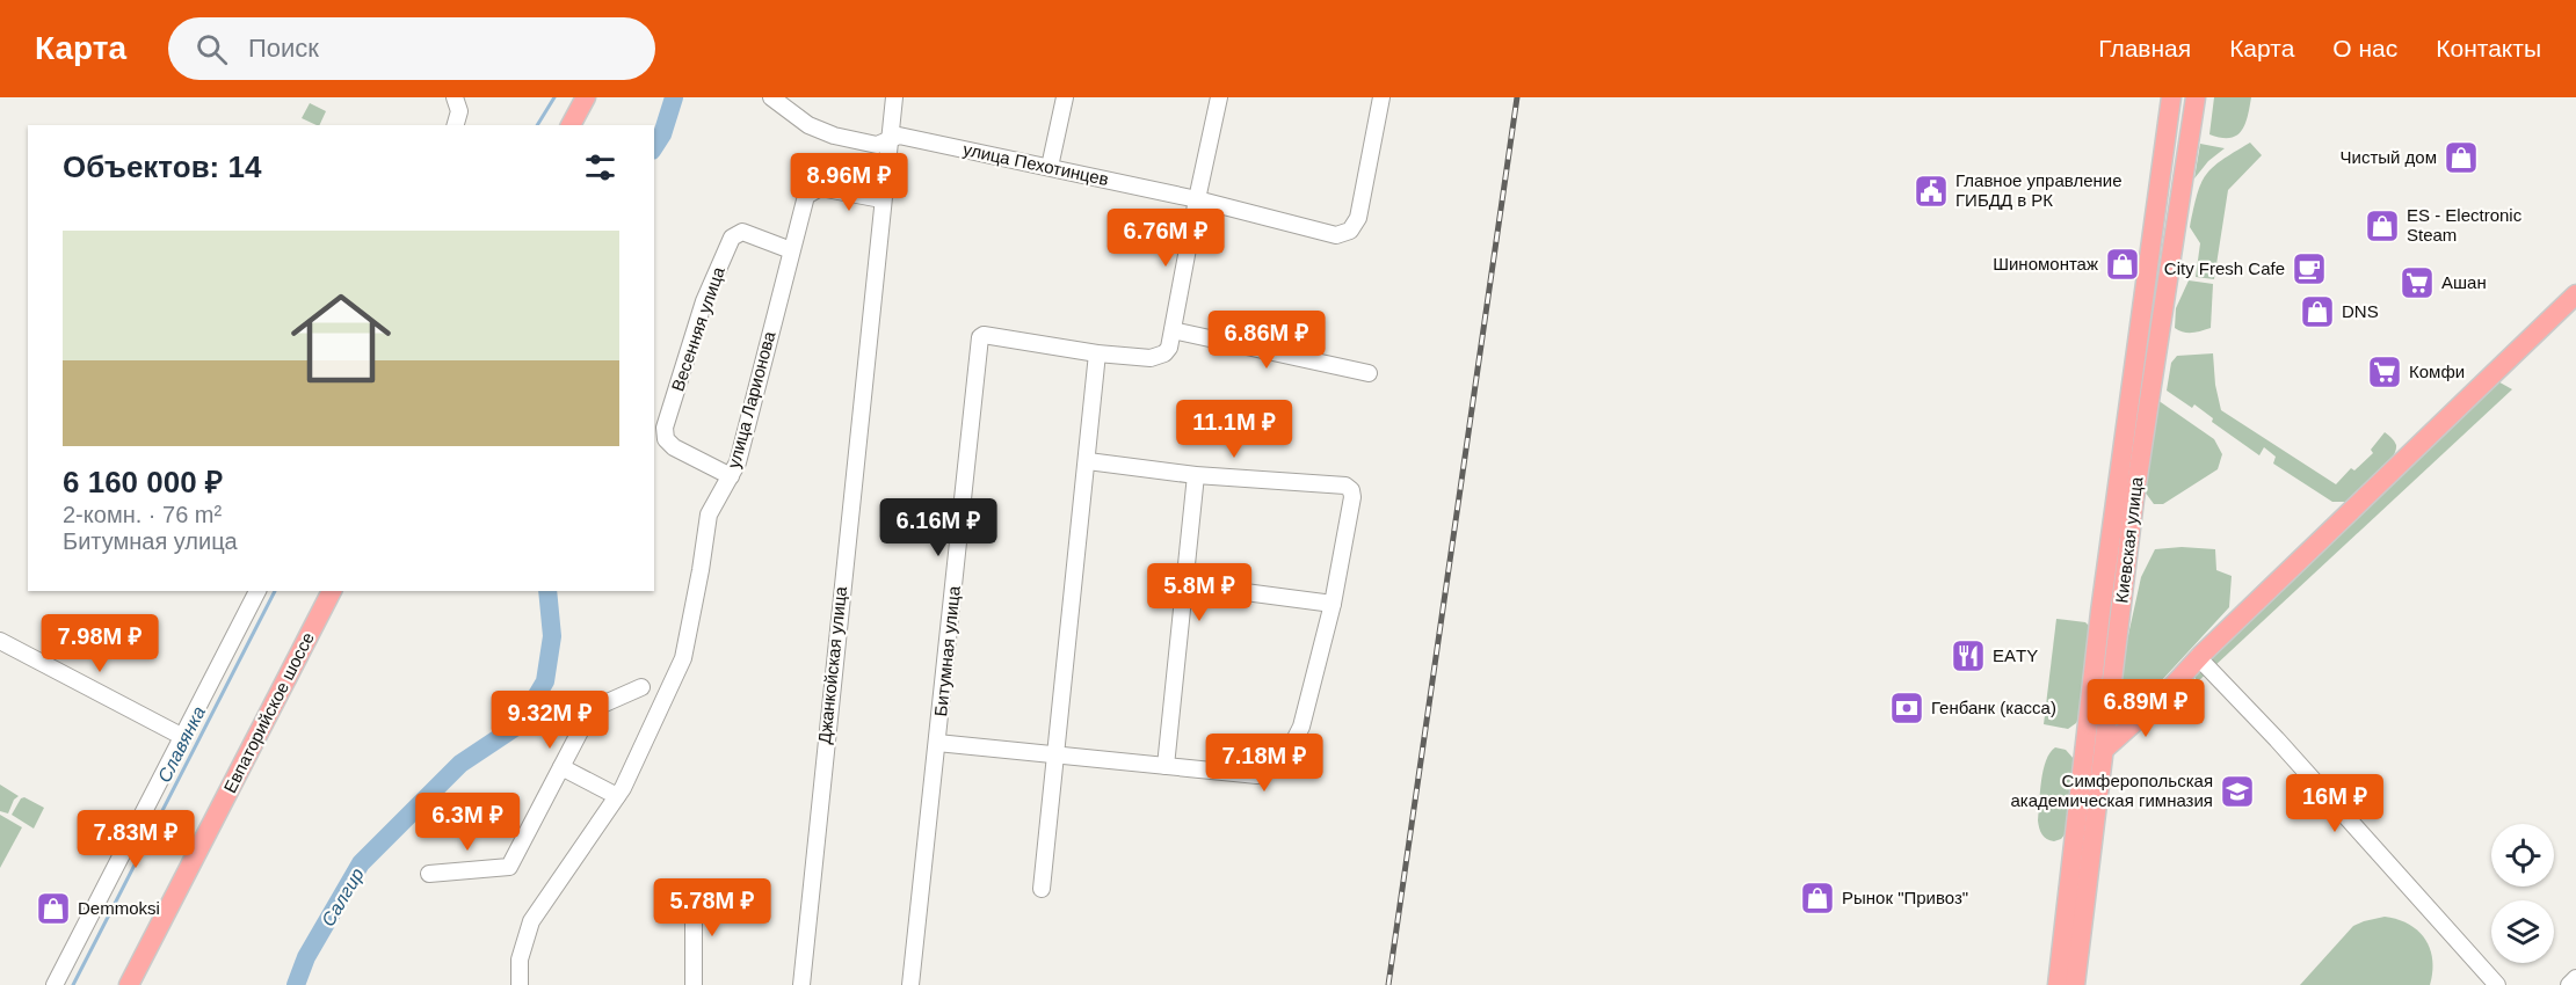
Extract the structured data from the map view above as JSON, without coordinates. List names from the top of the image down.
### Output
{
  "streets": {
    "main road": ["Киевская улица", "Евпаторийское шоссе"],
    "street": [
      "улица Пехотинцев",
      "Весенняя улица",
      "улица Ларионова",
      "Битумная улица",
      "Джанкойская улица"
    ]
  },
  "crossings": [
    ["улица Пехотинцев", "Джанкойская улица"],
    ["Весенняя улица", "улица Ларионова"],
    ["улица Ларионова", "Джанкойская улица"]
  ],
  "water": ["Славянка", "Салгир"],
  "places": {
    "shop": [
      "Чистый дом",
      "ES - Electronic Steam",
      "Шиномонтаж",
      "DNS",
      "Рынок \"Привоз\"",
      "Demmoksi"
    ],
    "public building": ["Главное управление ГИБДД в РК"],
    "cafe": ["City Fresh Cafe"],
    "supermarket": ["Ашан", "Комфи"],
    "restaurant": ["EАTY"],
    "bank": ["Генбанк (касса)"],
    "school or university": ["Симферопольская академическая гимназия"]
  },
  "page": {
    "header": "Карта",
    "search": "Поиск",
    "nav": [
      "Главная",
      "Карта",
      "О нас",
      "Контакты"
    ],
    "heading": "Объектов: 14",
    "price": [
      "8.96M ₽",
      "6.76M ₽",
      "6.86M ₽",
      "11.1M ₽",
      "6.16M ₽",
      "5.8M ₽",
      "7.98M ₽",
      "6.89M ₽",
      "9.32M ₽",
      "7.18M ₽",
      "16M ₽",
      "6.3M ₽",
      "7.83M ₽",
      "5.78M ₽"
    ],
    "list": [
      {
        "name": "6 160 000 ₽",
        "note": "2-комн. · 76 m² · Битумная улица"
      }
    ]
  }
}
